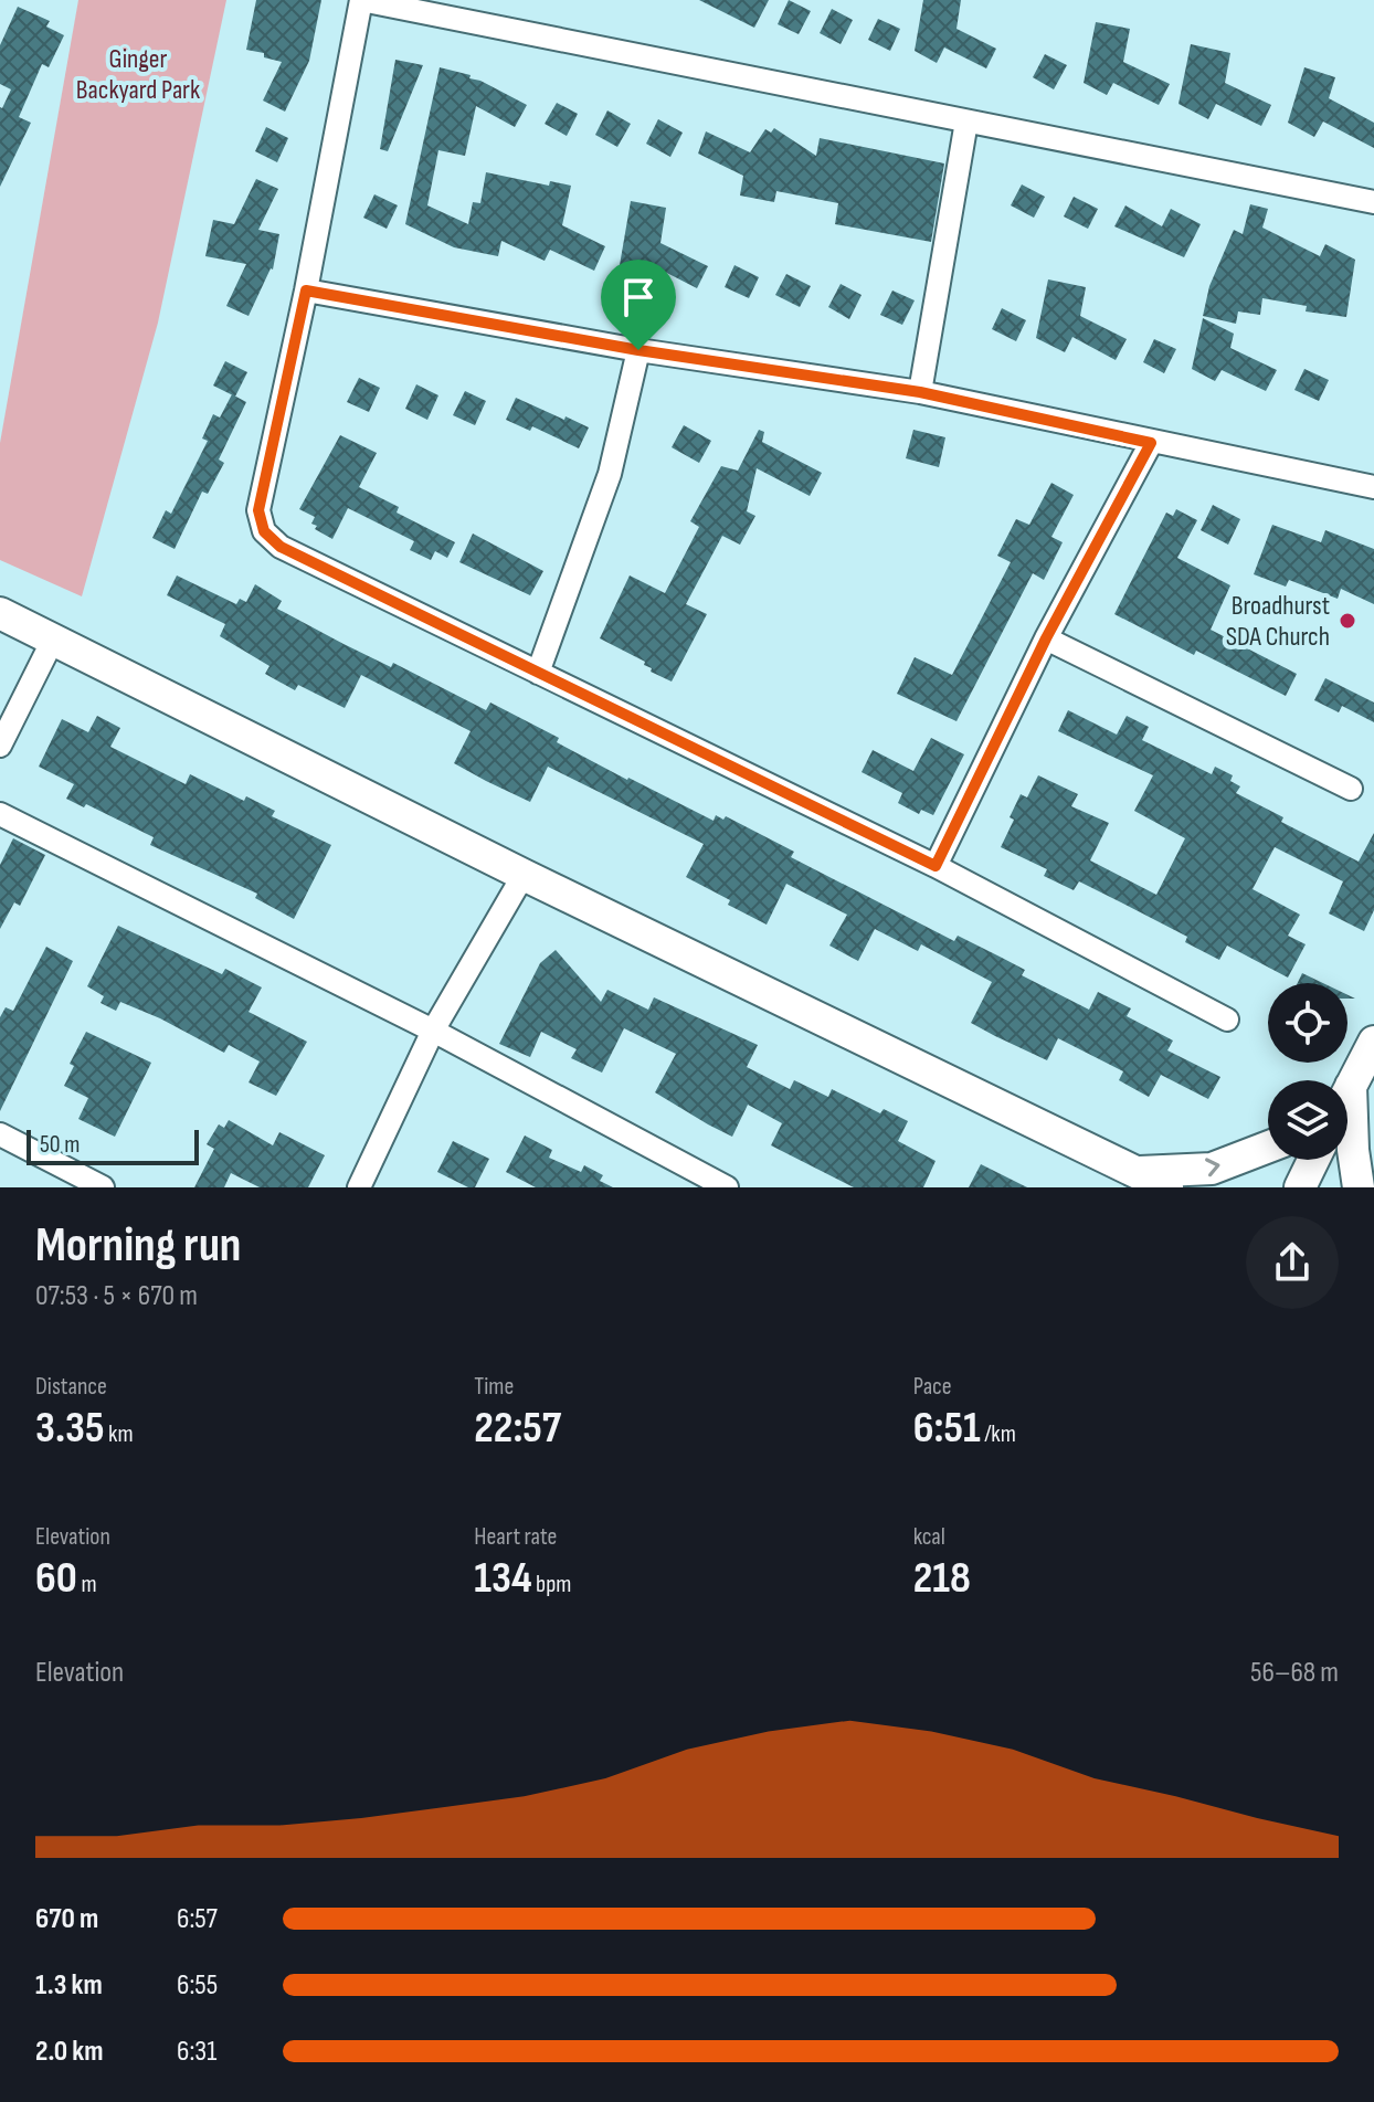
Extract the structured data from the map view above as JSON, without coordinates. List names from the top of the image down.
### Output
{
  "parks": ["Ginger Backyard Park"],
  "places": ["Broadhurst SDA Church"],
  "scale_bar": "50 m",
  "page": {
    "scale": "50 m",
    "heading": ["Morning run", "07:53 · 5 × 670 m"],
    "stats": [
      ["Distance", "3.35 km"],
      ["Time", "22:57"],
      ["Pace", "6:51 /km"],
      ["Elevation", "60 m"],
      ["Heart rate", "134 bpm"],
      ["kcal", "218"]
    ],
    "chart": ["Elevation", "56–68 m"],
    "list": [
      {
        "name": "670 m",
        "note": "6:57"
      },
      {
        "name": "1.3 km",
        "note": "6:55"
      },
      {
        "name": "2.0 km",
        "note": "6:31"
      }
    ]
  }
}
